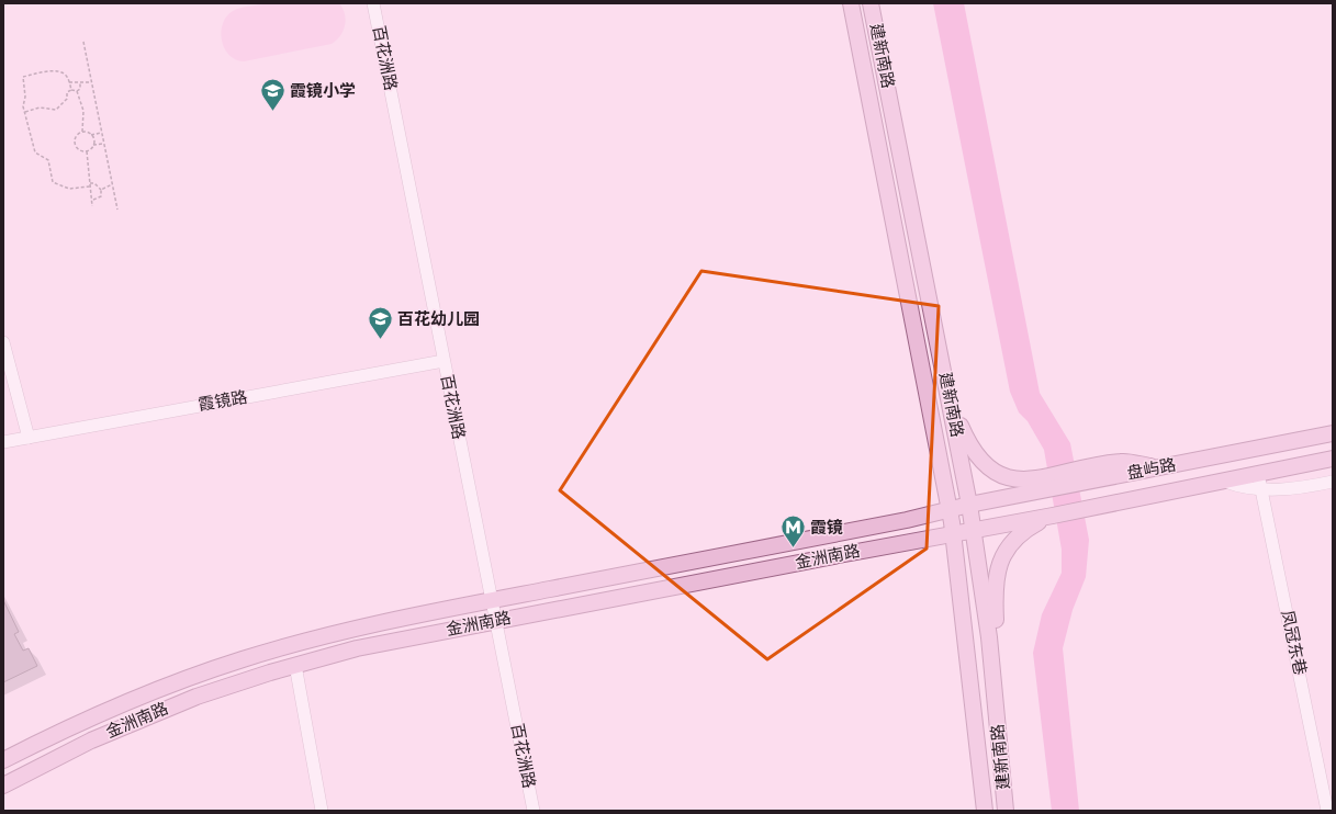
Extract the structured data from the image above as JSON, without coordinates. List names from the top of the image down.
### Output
{
  "streets": {
    "main road": ["建新南路", "盘屿路", "金洲南路"],
    "street": ["百花洲路", "霞镜路", "凤冠东巷"]
  },
  "crossings": [
    ["建新南路", "盘屿路"],
    ["建新南路", "金洲南路"],
    ["百花洲路", "霞镜路"],
    ["百花洲路", "金洲南路"],
    ["盘屿路", "金洲南路"],
    ["盘屿路", "凤冠东巷"]
  ],
  "places": {
    "school or university": ["霞镜小学", "百花幼儿园"],
    "metro station": ["霞镜"]
  }
}
